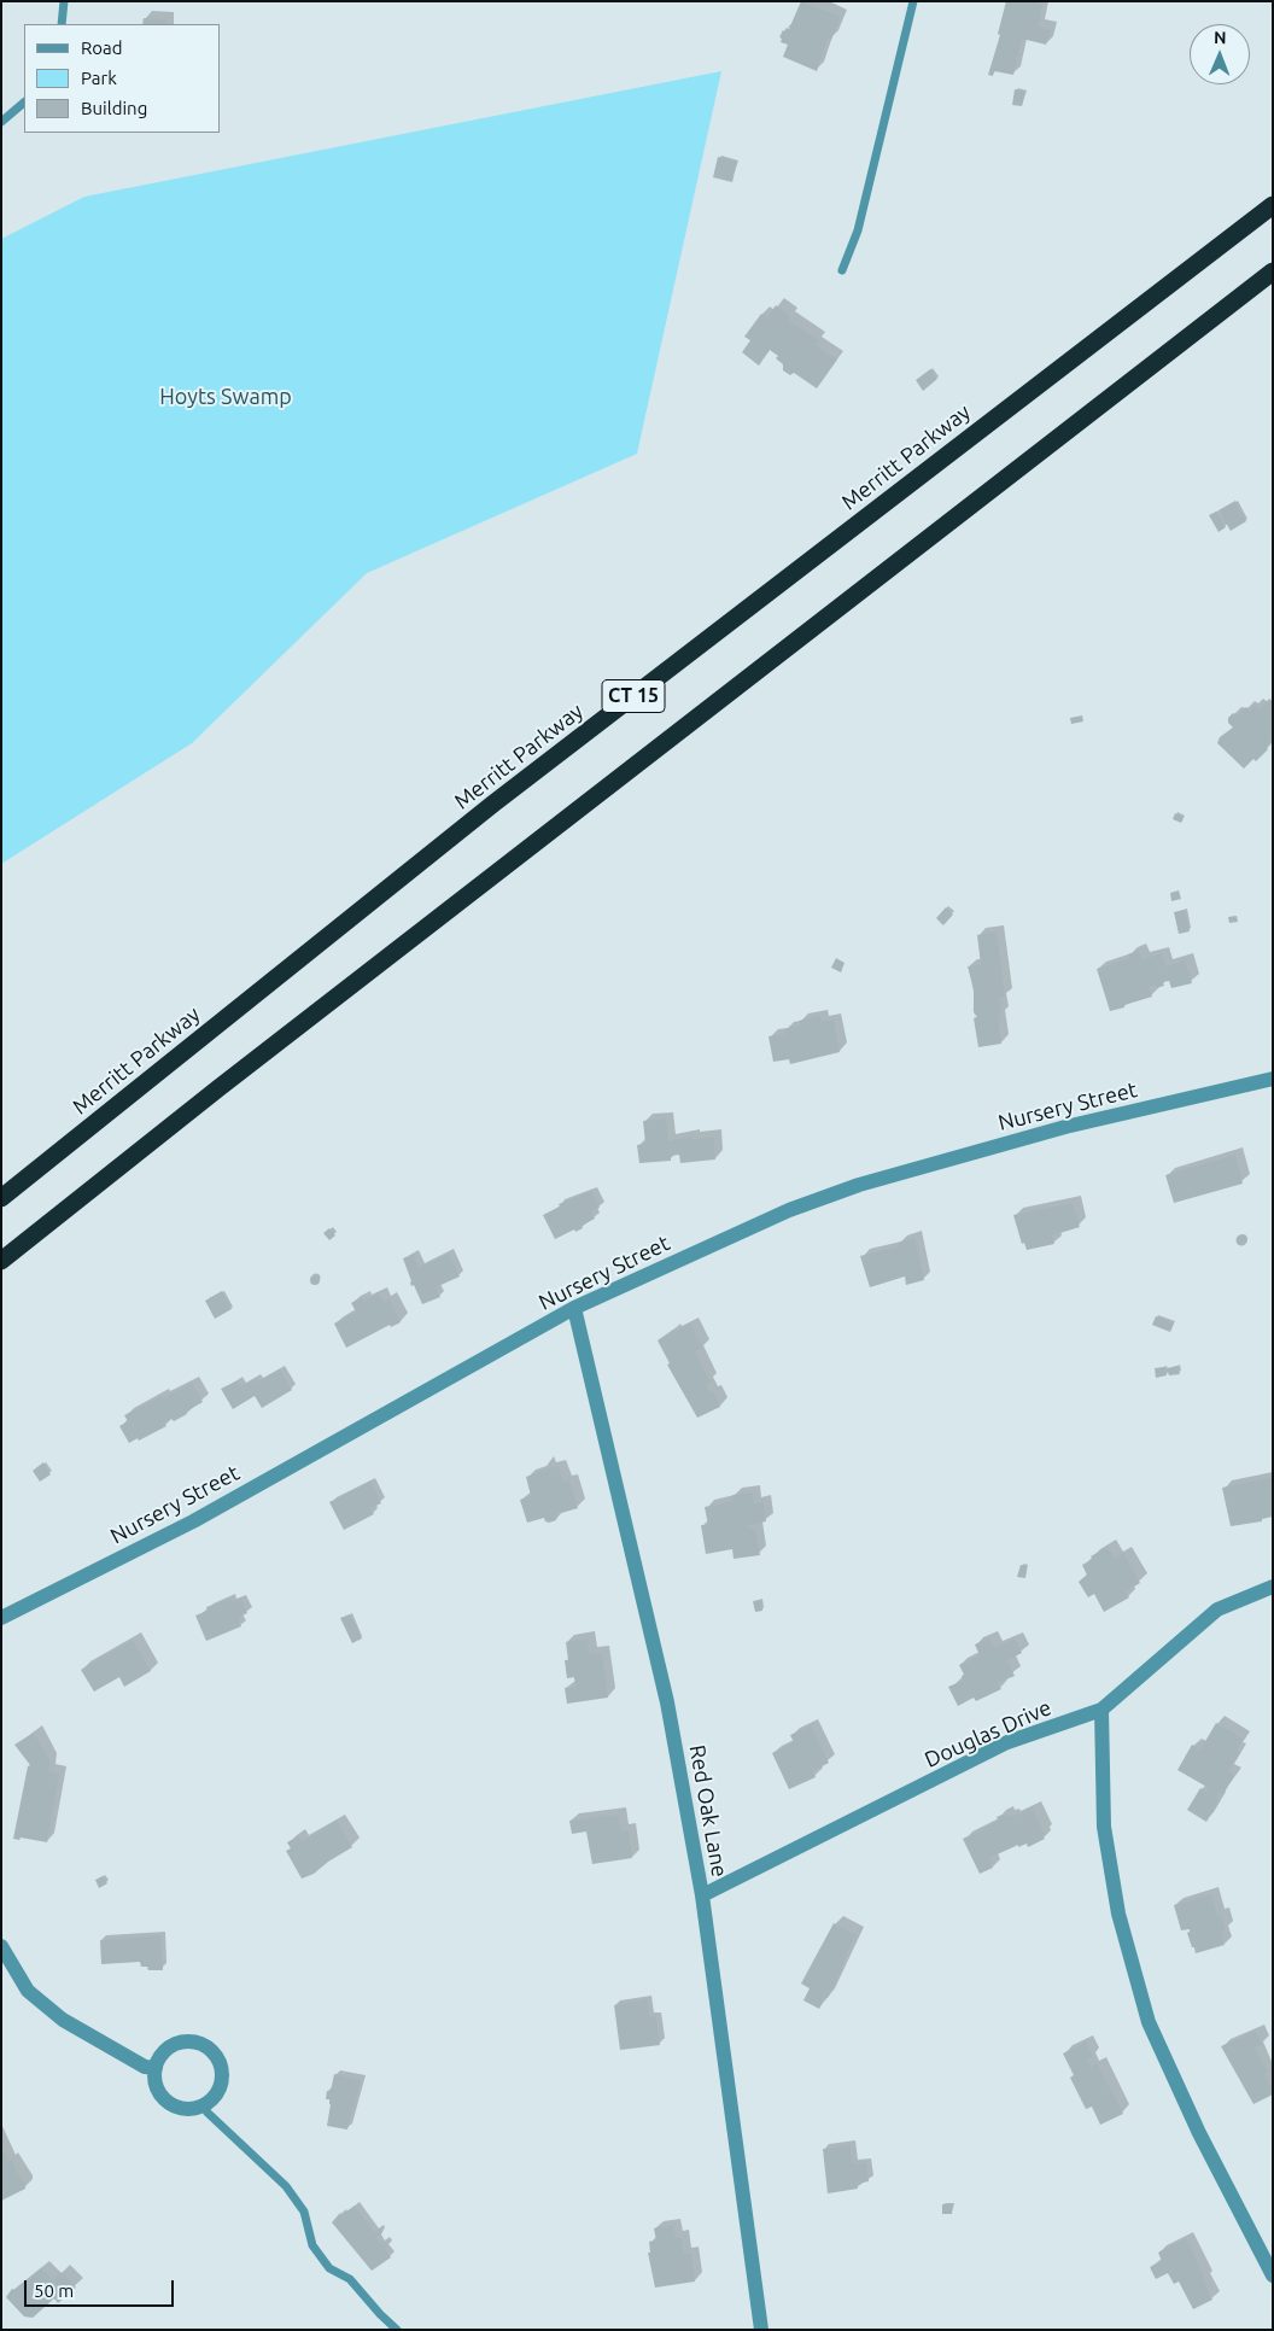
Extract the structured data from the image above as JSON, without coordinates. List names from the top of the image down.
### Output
{
  "streets": {
    "highway": ["Merritt Parkway", "CT 15"],
    "street": ["Nursery Street", "Douglas Drive", "Red Oak Lane"]
  },
  "crossings": [
    ["Nursery Street", "Red Oak Lane"],
    ["Douglas Drive", "Red Oak Lane"]
  ],
  "parks": ["Hoyts Swamp"],
  "legend": ["Road", "Park", "Building"],
  "scale_bar": "50 m",
  "north": "top"
}
